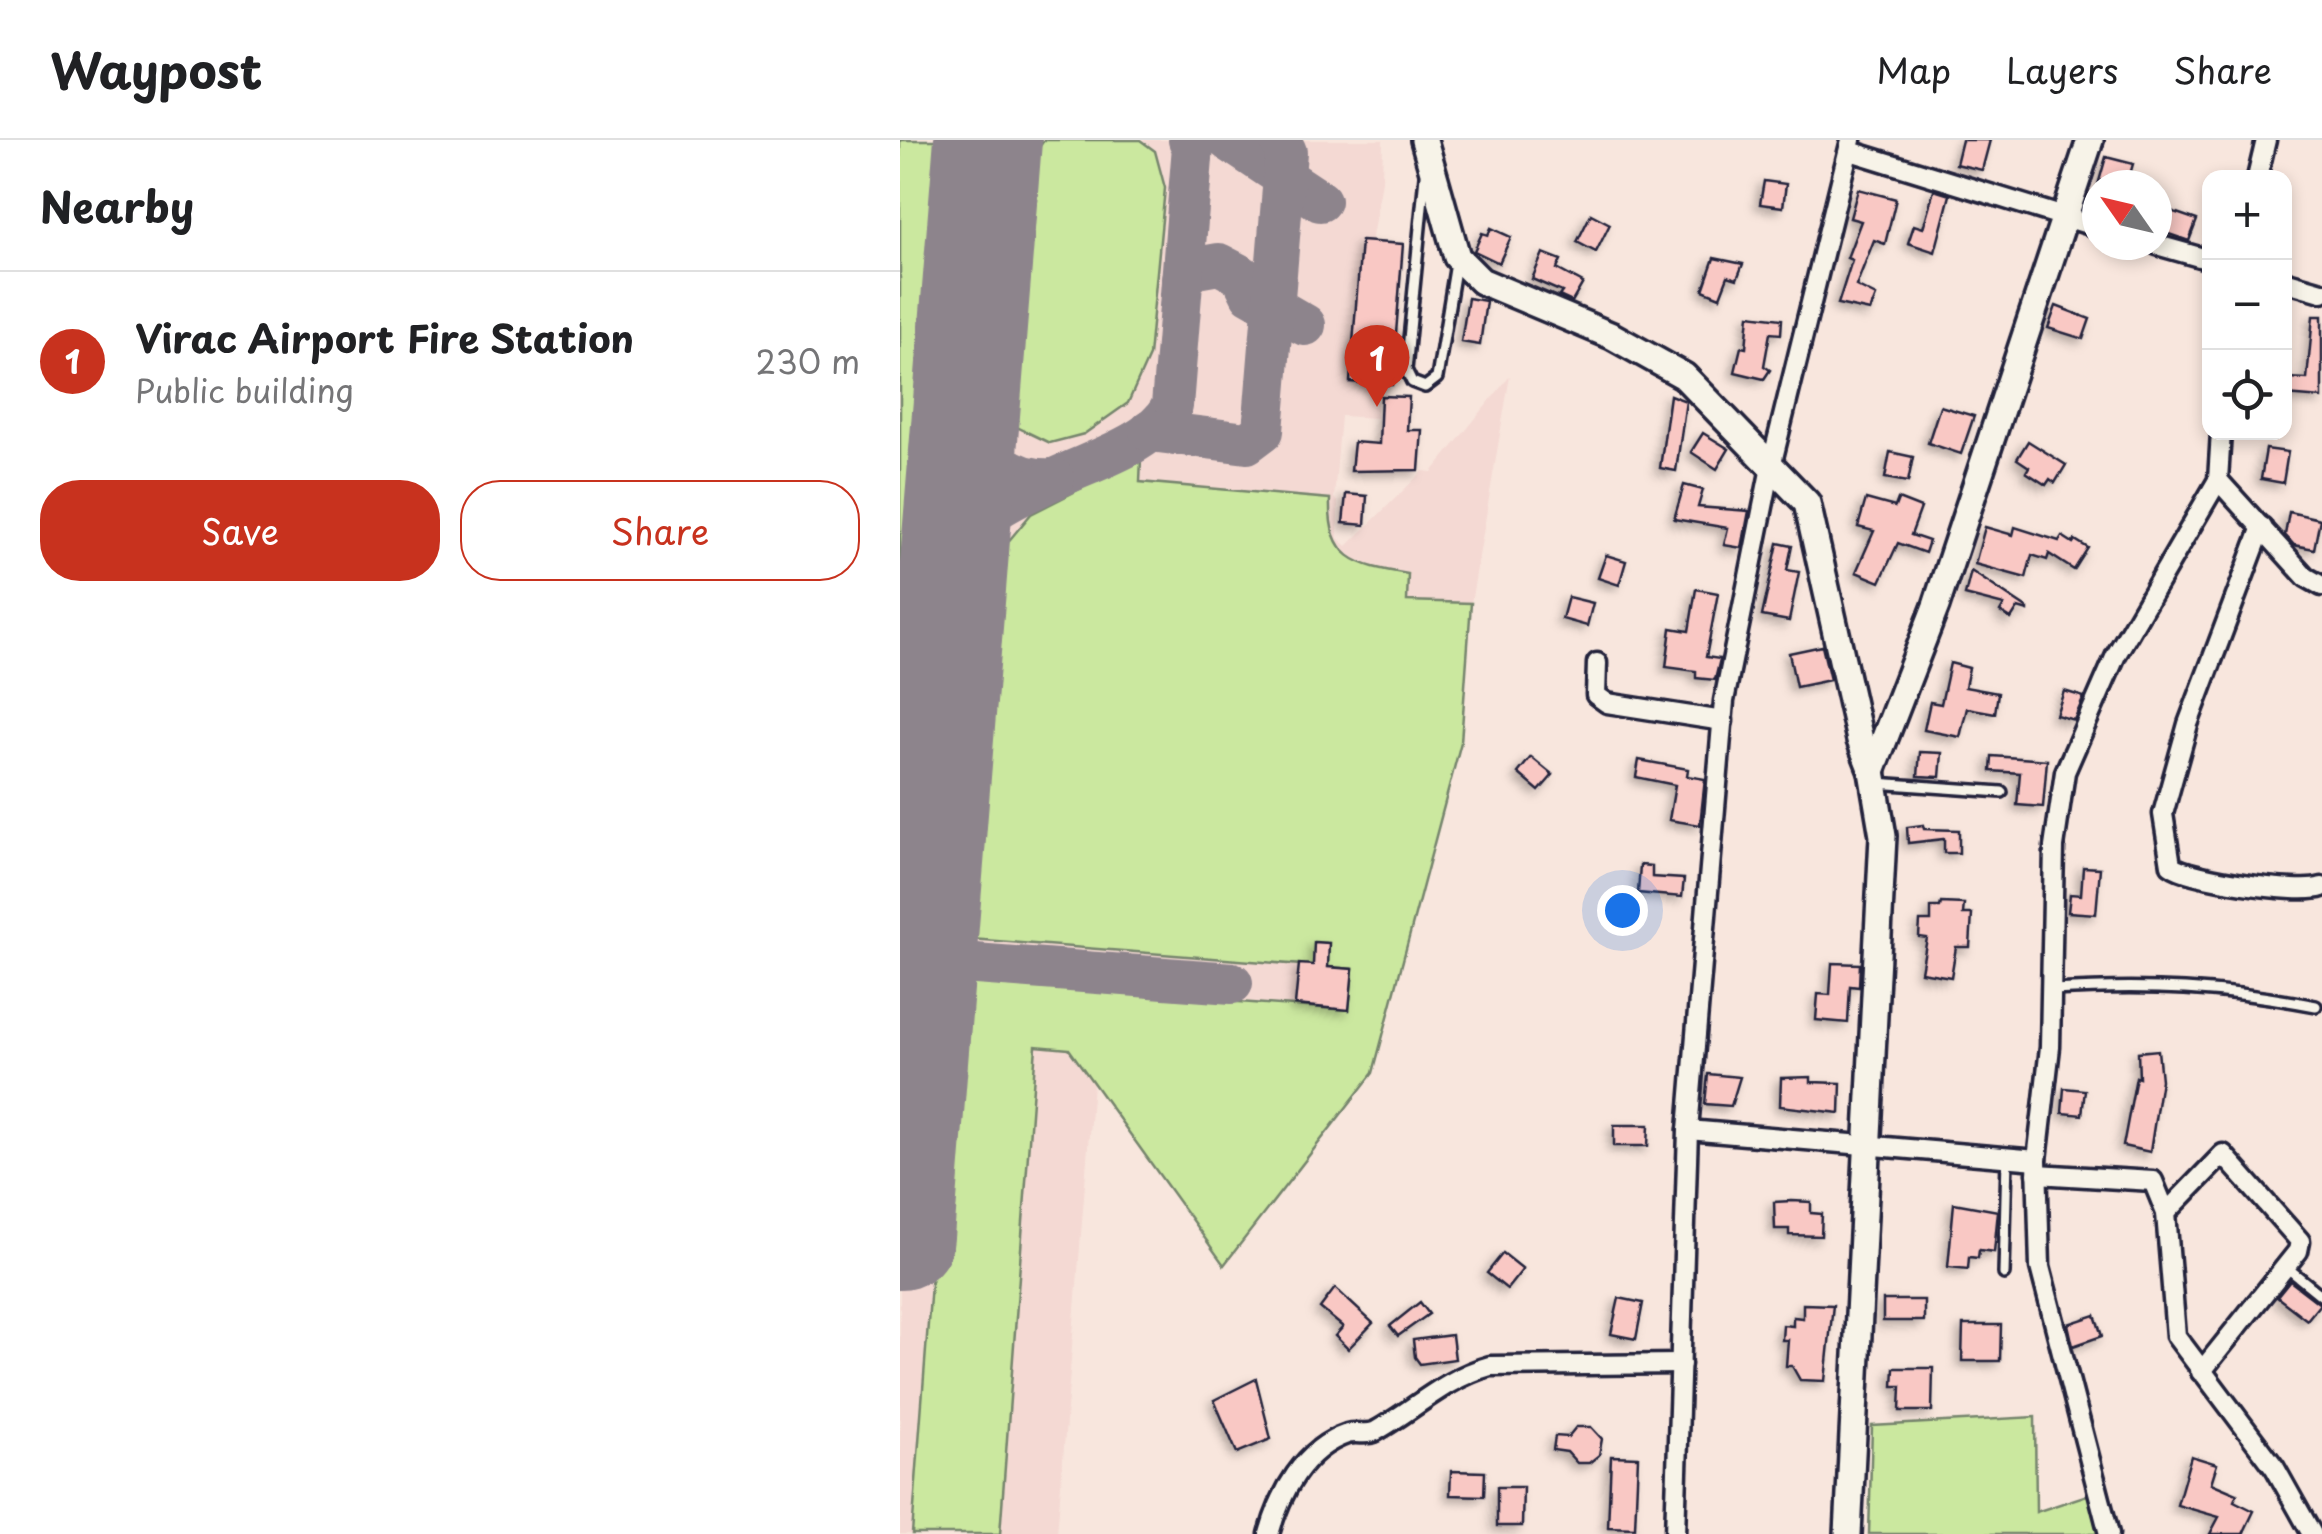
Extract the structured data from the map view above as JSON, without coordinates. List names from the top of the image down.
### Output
{
  "north": "top left",
  "page": {
    "header": "Waypost",
    "nav": ["Map", "Layers", "Share"],
    "heading": "Nearby",
    "map_buttons": ["+", "−"],
    "list": [
      {
        "mark": "1",
        "name": "Virac Airport Fire Station",
        "note": "Public building",
        "value": "230 m"
      }
    ],
    "pins": "1",
    "buttons": ["Save", "Share"]
  }
}
